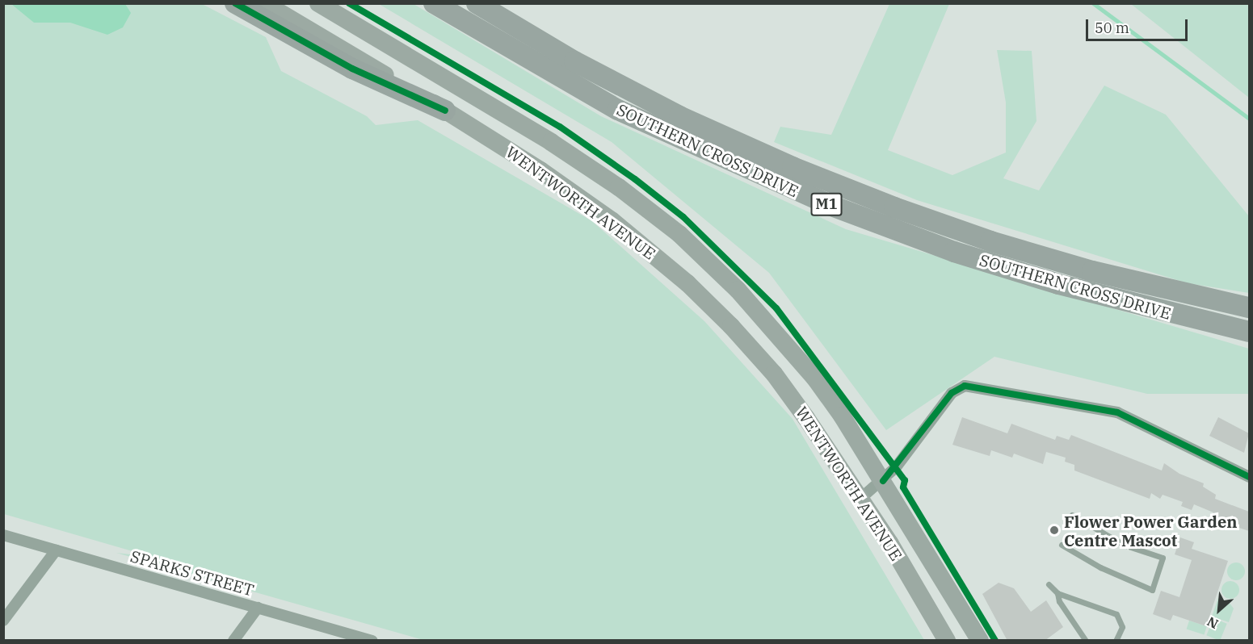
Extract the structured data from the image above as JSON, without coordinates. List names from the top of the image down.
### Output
{
  "streets": {
    "highway": ["SOUTHERN CROSS DRIVE", "M1"],
    "main road": ["WENTWORTH AVENUE"],
    "street": ["SPARKS STREET"]
  },
  "places": ["Flower Power Garden Centre Mascot"],
  "scale_bar": "50 m",
  "north": "bottom left"
}
